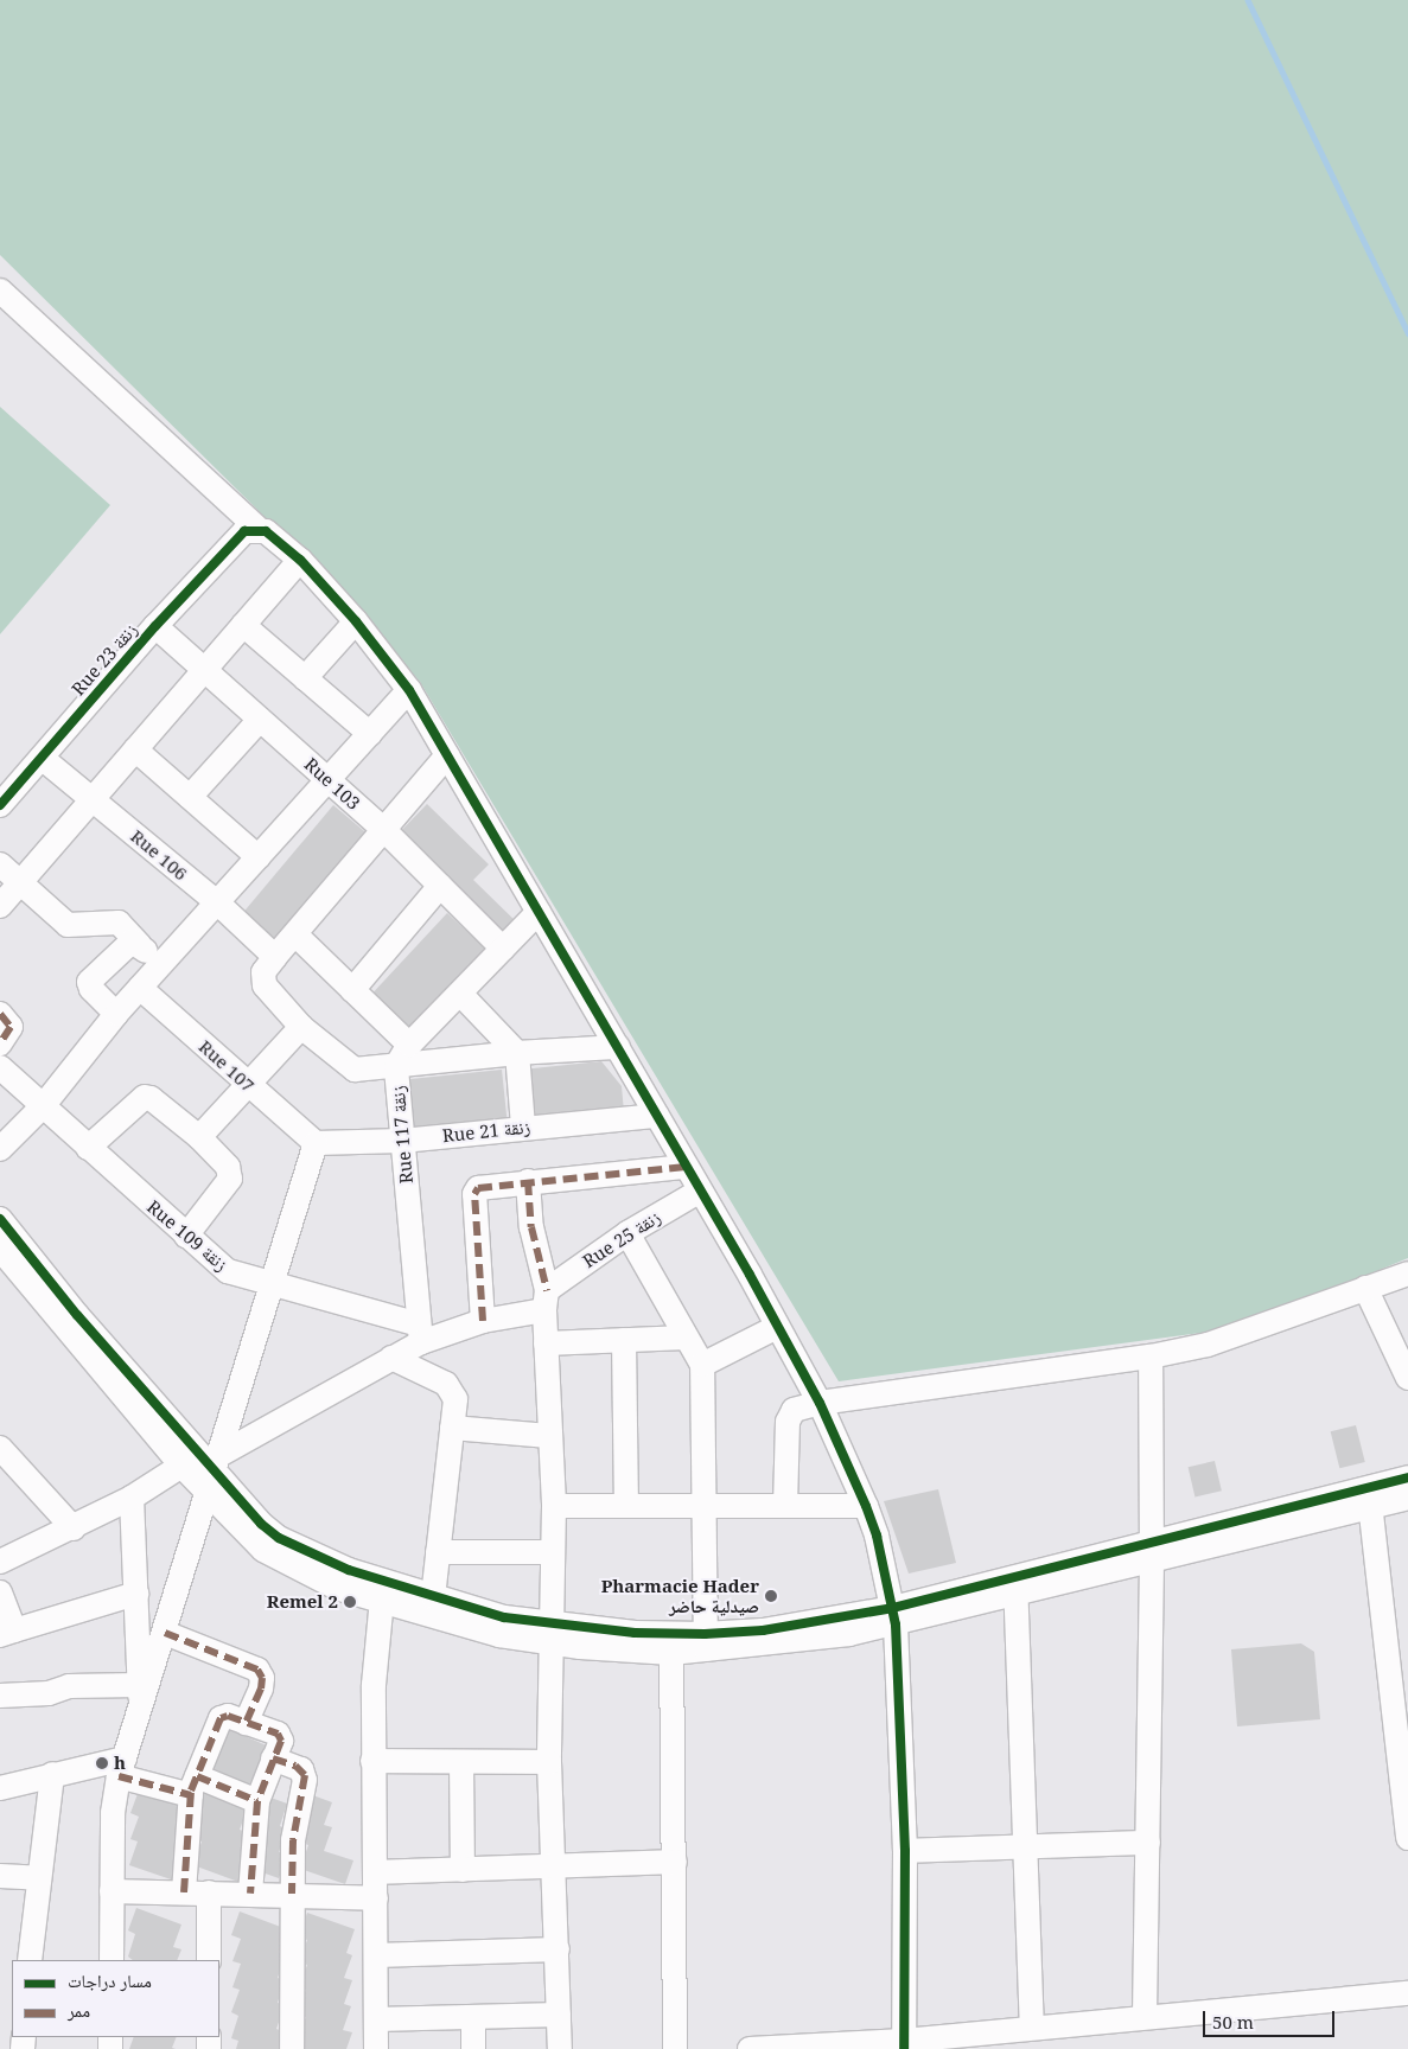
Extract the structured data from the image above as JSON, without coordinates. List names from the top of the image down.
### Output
{
  "streets": {
    "street": [
      "Rue 23 زنقة",
      "Rue 103",
      "Rue 106",
      "Rue 107",
      "Rue 21 زنقة",
      "Rue 117 زنقة",
      "Rue 109 زنقة",
      "Rue 25 زنقة"
    ]
  },
  "crossings": [
    ["Rue 23 زنقة", "Rue 103"],
    ["Rue 23 زنقة", "Rue 106"],
    ["Rue 103", "Rue 117 زنقة"],
    ["Rue 107", "Rue 21 زنقة"],
    ["Rue 21 زنقة", "Rue 117 زنقة"],
    ["Rue 117 زنقة", "Rue 109 زنقة"]
  ],
  "places": ["Pharmacie Hader صيدلية حاضر", "Remel 2", "h"],
  "legend": ["مسار دراجات", "ممر"],
  "scale_bar": "50 m"
}
